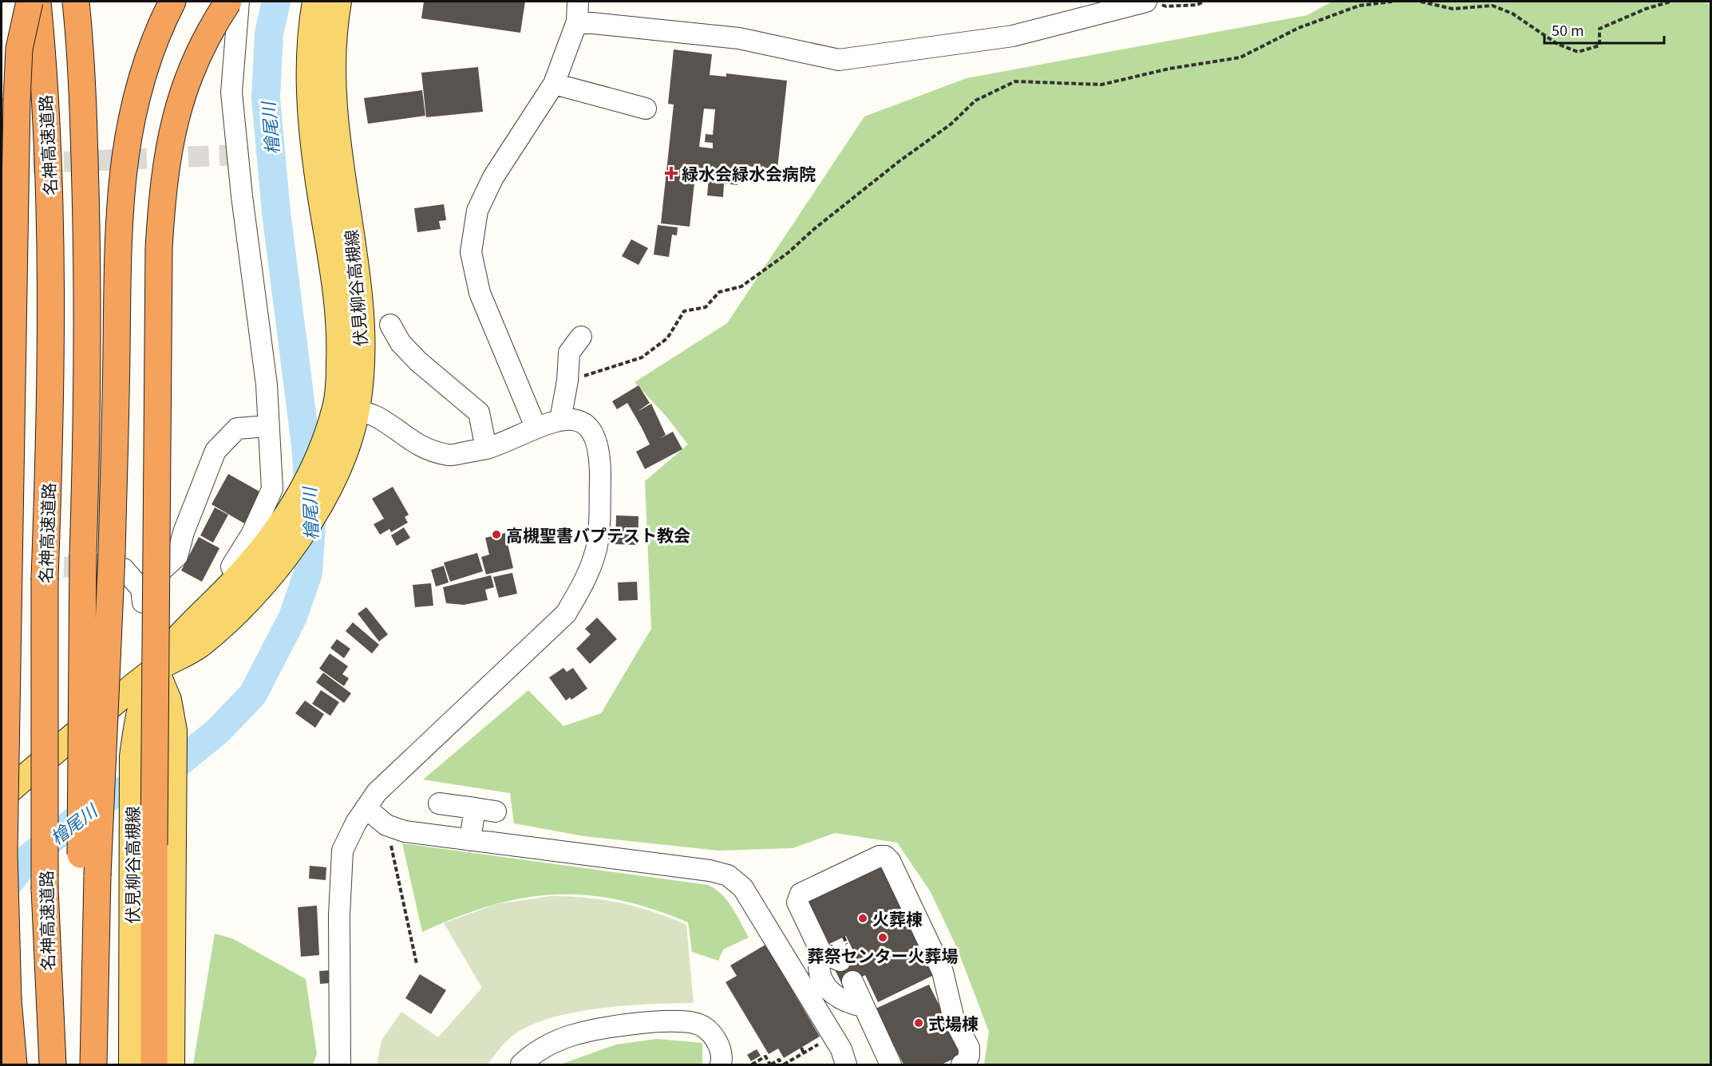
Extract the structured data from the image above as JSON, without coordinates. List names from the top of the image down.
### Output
{
  "streets": {
    "highway": ["名神高速道路"],
    "main road": ["伏見柳谷高槻線"]
  },
  "water": ["檜尾川"],
  "places": {
    "health": ["緑水会緑水会病院"],
    "other": [
      "高槻聖書バプテスト教会",
      "火葬棟",
      "葬祭センター火葬場",
      "式場棟"
    ]
  },
  "scale_bar": "50 m"
}
